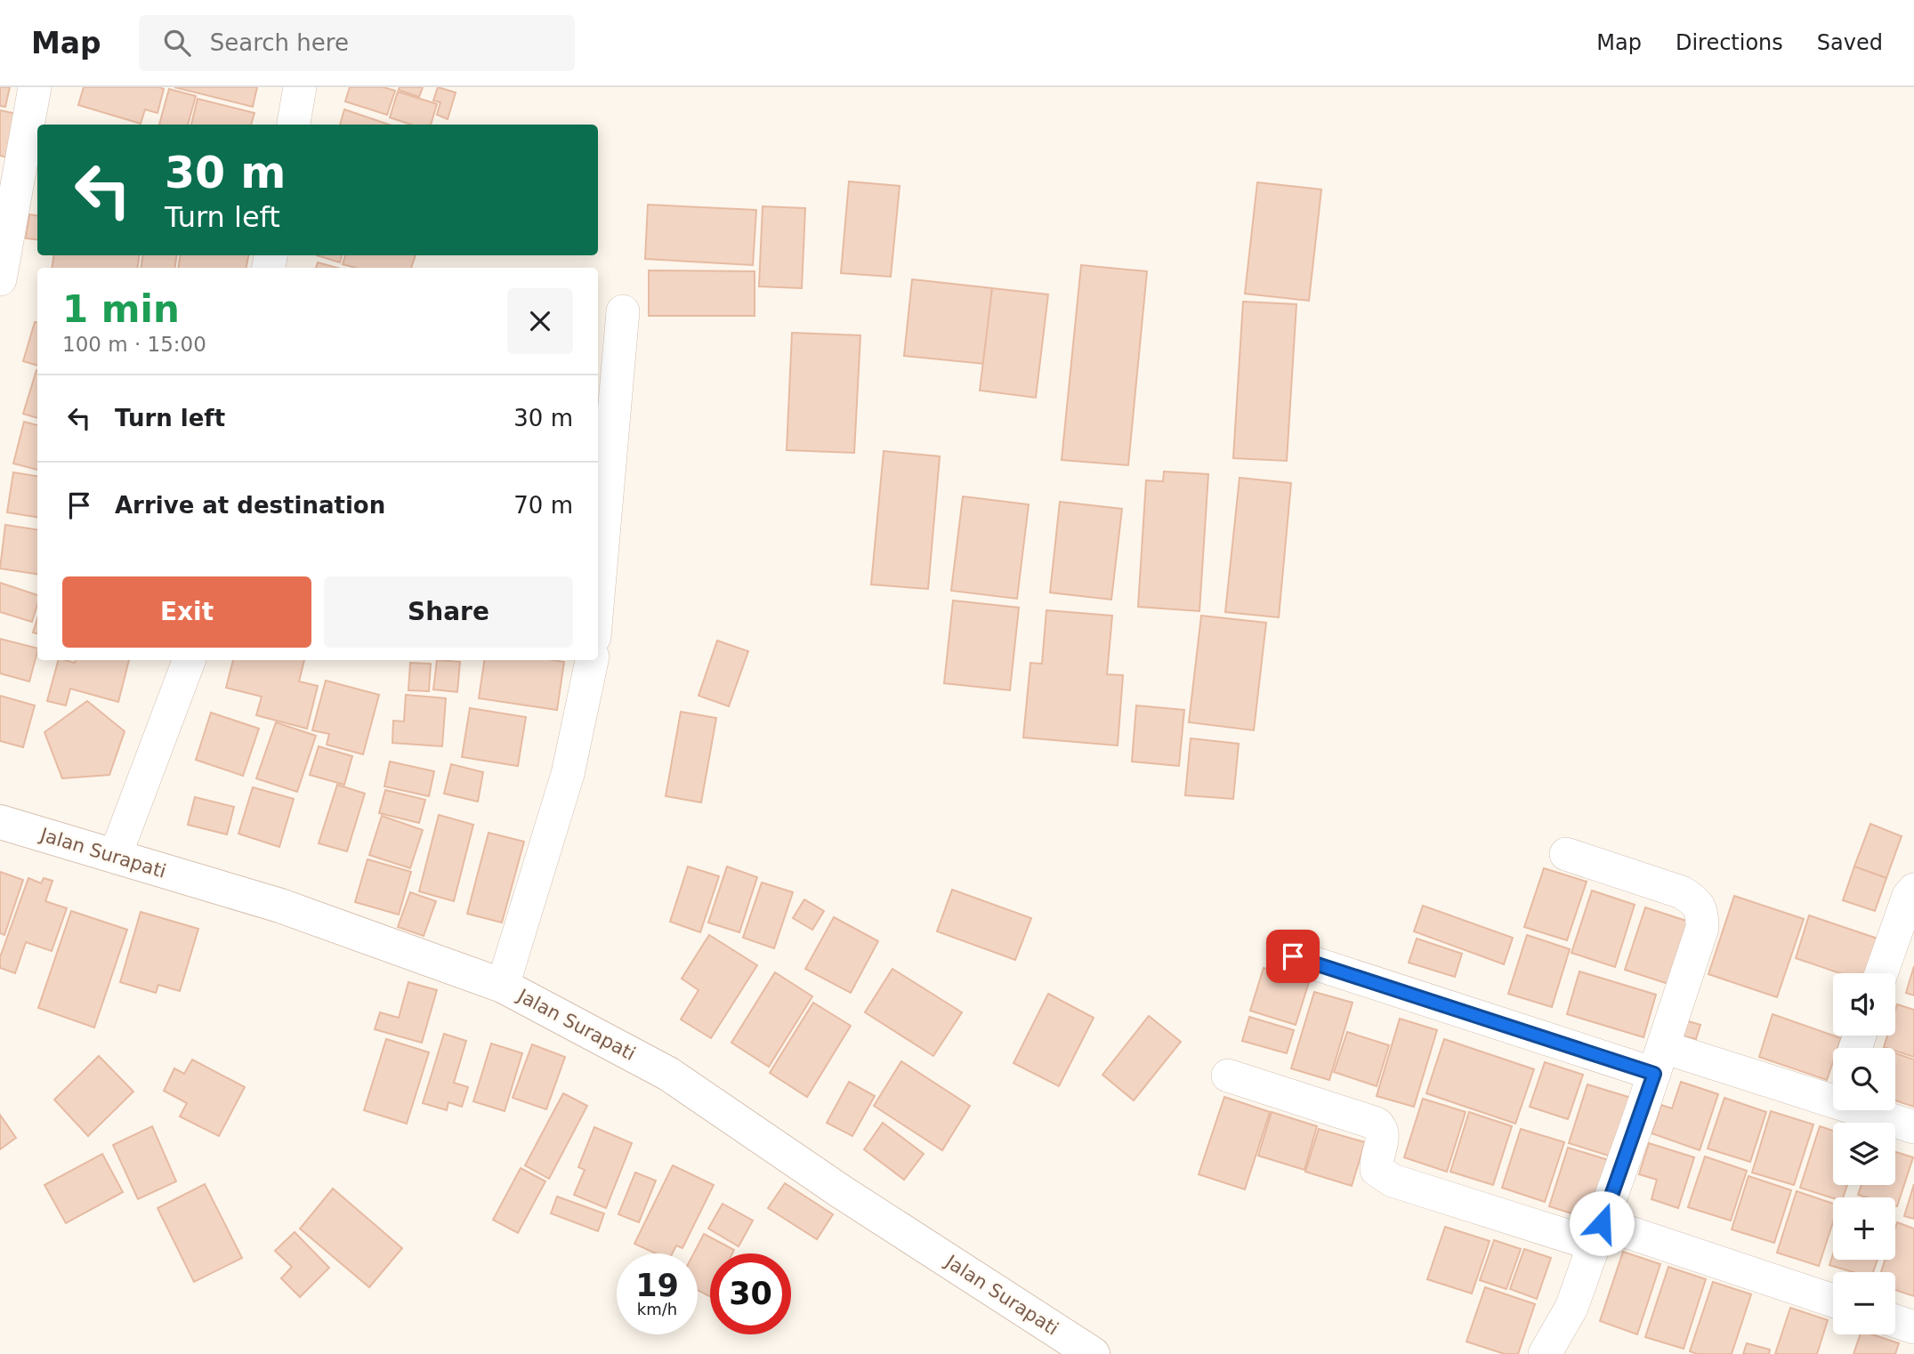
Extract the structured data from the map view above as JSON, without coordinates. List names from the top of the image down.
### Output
{
  "streets": {
    "street": ["Jalan Surapati"]
  },
  "page": {
    "header": "Map",
    "search": "Search here",
    "nav": ["Map", "Directions", "Saved"],
    "turn": ["30 m", "Turn left"],
    "heading": ["1 min", "100 m · 15:00"],
    "list": [
      {
        "name": "Turn left",
        "value": "30 m"
      },
      {
        "name": "Arrive at destination",
        "value": "70 m"
      }
    ],
    "buttons": ["Exit", "Share"],
    "map_buttons": ["+", "−"],
    "speed": "19 km/h",
    "limit": "30"
  }
}
